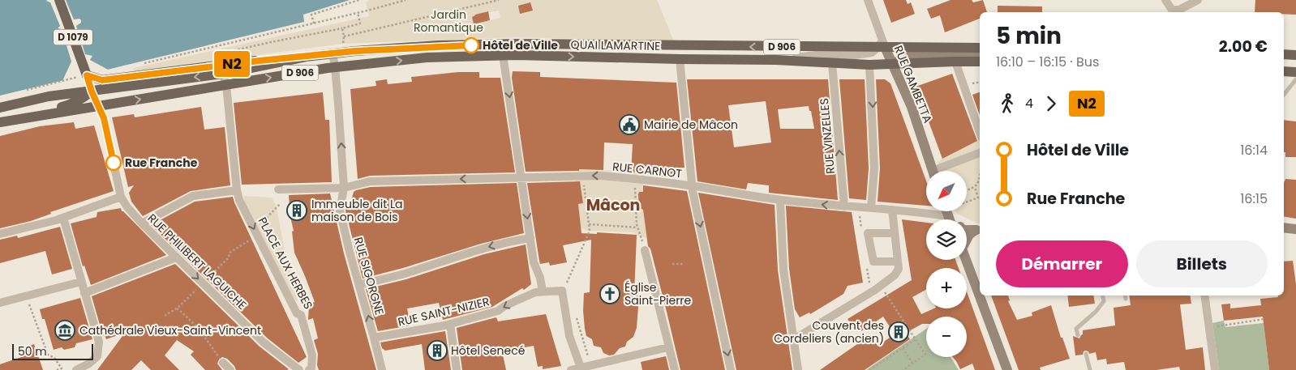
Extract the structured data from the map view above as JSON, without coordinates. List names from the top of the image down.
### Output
{
  "streets": {
    "main road": ["D 1079", "QUAI LAMARTINE", "D 906"],
    "street": [
      "RUE GAMBETTA",
      "RUE VINZELLES",
      "RUE CARNOT",
      "RUE PHILIBERT LAGUICHE",
      "PLACE AUX HERBES",
      "RUE SIGORGNE",
      "RUE SAINT-NIZIER"
    ]
  },
  "crossings": [
    ["D 1079", "QUAI LAMARTINE"],
    ["D 1079", "D 906"],
    ["QUAI LAMARTINE", "D 906"],
    ["QUAI LAMARTINE", "RUE GAMBETTA"],
    ["QUAI LAMARTINE", "RUE VINZELLES"],
    ["QUAI LAMARTINE", "PLACE AUX HERBES"],
    ["QUAI LAMARTINE", "RUE SIGORGNE"],
    ["D 906", "RUE GAMBETTA"],
    ["RUE VINZELLES", "RUE CARNOT"],
    ["RUE CARNOT", "RUE SIGORGNE"],
    ["RUE SIGORGNE", "RUE SAINT-NIZIER"]
  ],
  "one_way": ["RUE CARNOT", "RUE SIGORGNE"],
  "districts": ["Mâcon"],
  "parks": ["Jardin Romantique"],
  "places": {
    "other": ["Hôtel de Ville", "Rue Franche"],
    "public building": ["Mairie de Mâcon"],
    "building": ["Immeuble dit La maison de Bois", "Couvent des Cordeliers (ancien)", "Hôtel Senecé"],
    "church": ["Église Saint-Pierre"],
    "museum": ["Cathédrale Vieux-Saint-Vincent"]
  },
  "lines": ["bus line N2"],
  "scale_bar": "50 m",
  "north": "bottom left",
  "page": {
    "on_map": "N2",
    "heading": ["5 min", "16:10 – 16:15 · Bus", "2.00 €"],
    "legs": ["4", "N2"],
    "list": [
      {
        "name": "Hôtel de Ville",
        "value": "16:14"
      },
      {
        "name": "Rue Franche",
        "value": "16:15"
      }
    ],
    "map_buttons": ["+", "−"],
    "buttons": ["Démarrer", "Billets"],
    "scale": "50 m"
  }
}
